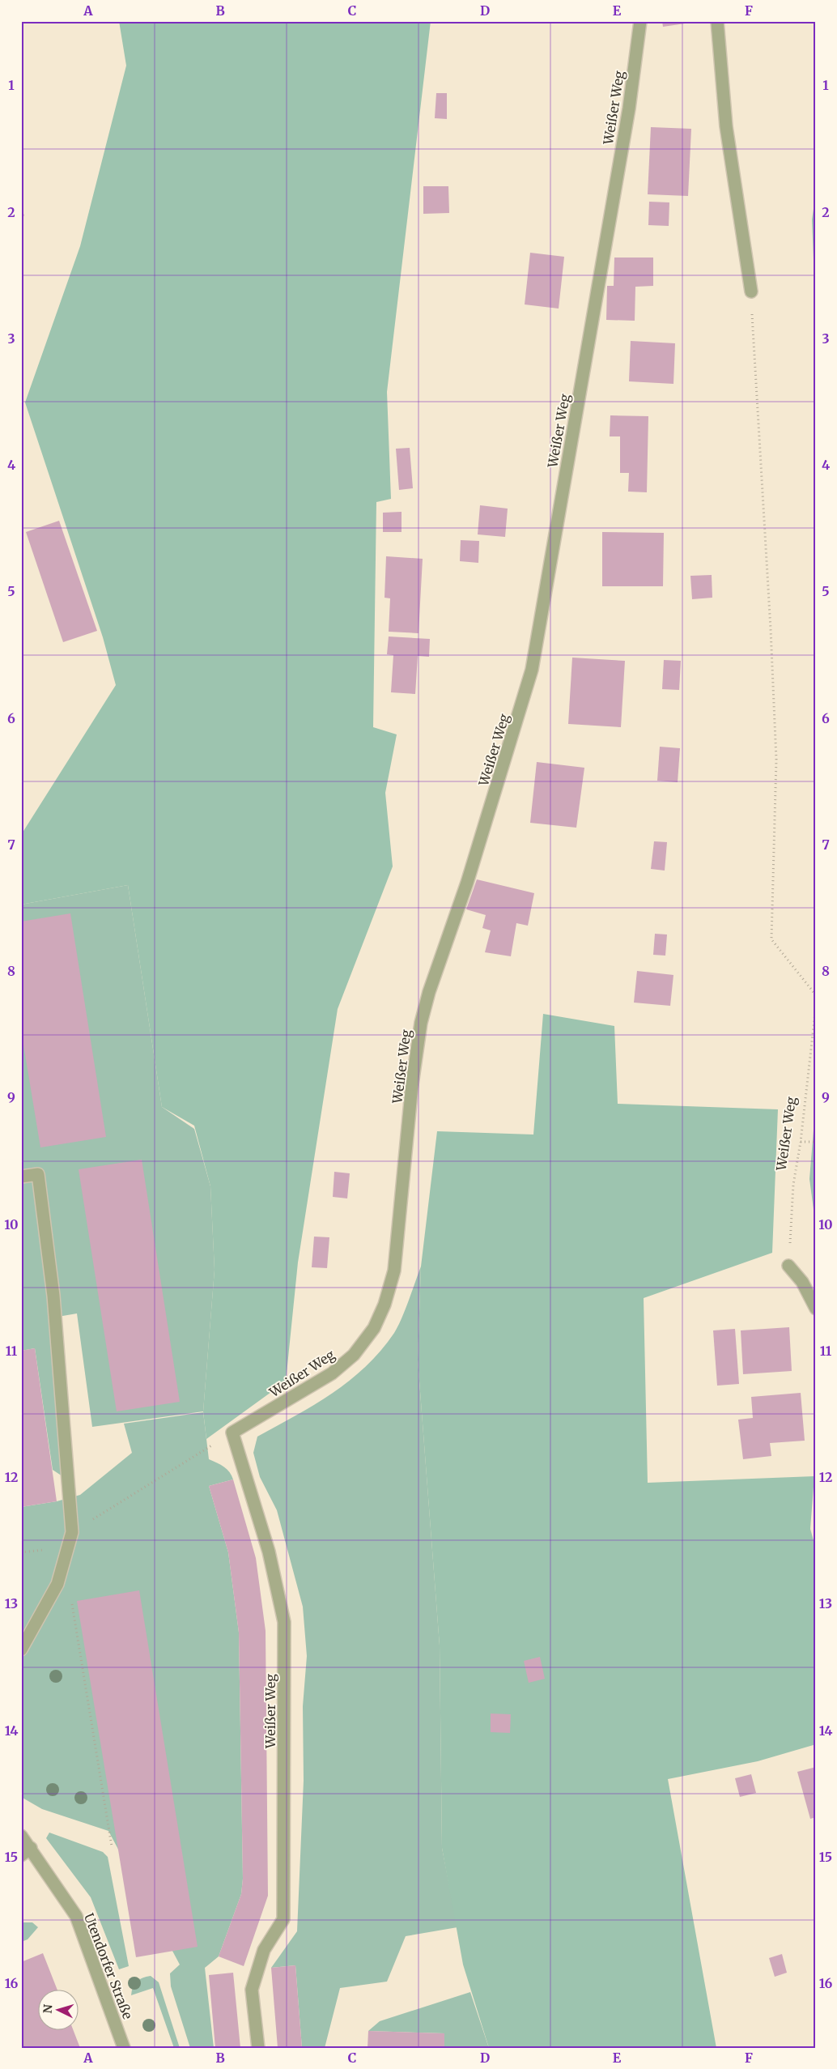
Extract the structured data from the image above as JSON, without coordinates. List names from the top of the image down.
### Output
{
  "streets": {
    "street": ["Weißer Weg", "Utendorfer Straße"]
  },
  "north": "left",
  "grid": {
    "columns": [
      "A",
      "B",
      "C",
      "D",
      "E",
      "F"
    ],
    "rows": [
      "1",
      "2",
      "3",
      "4",
      "5",
      "6",
      "7",
      "8",
      "9",
      "10",
      "11",
      "12",
      "13",
      "14",
      "15",
      "16"
    ]
  }
}
